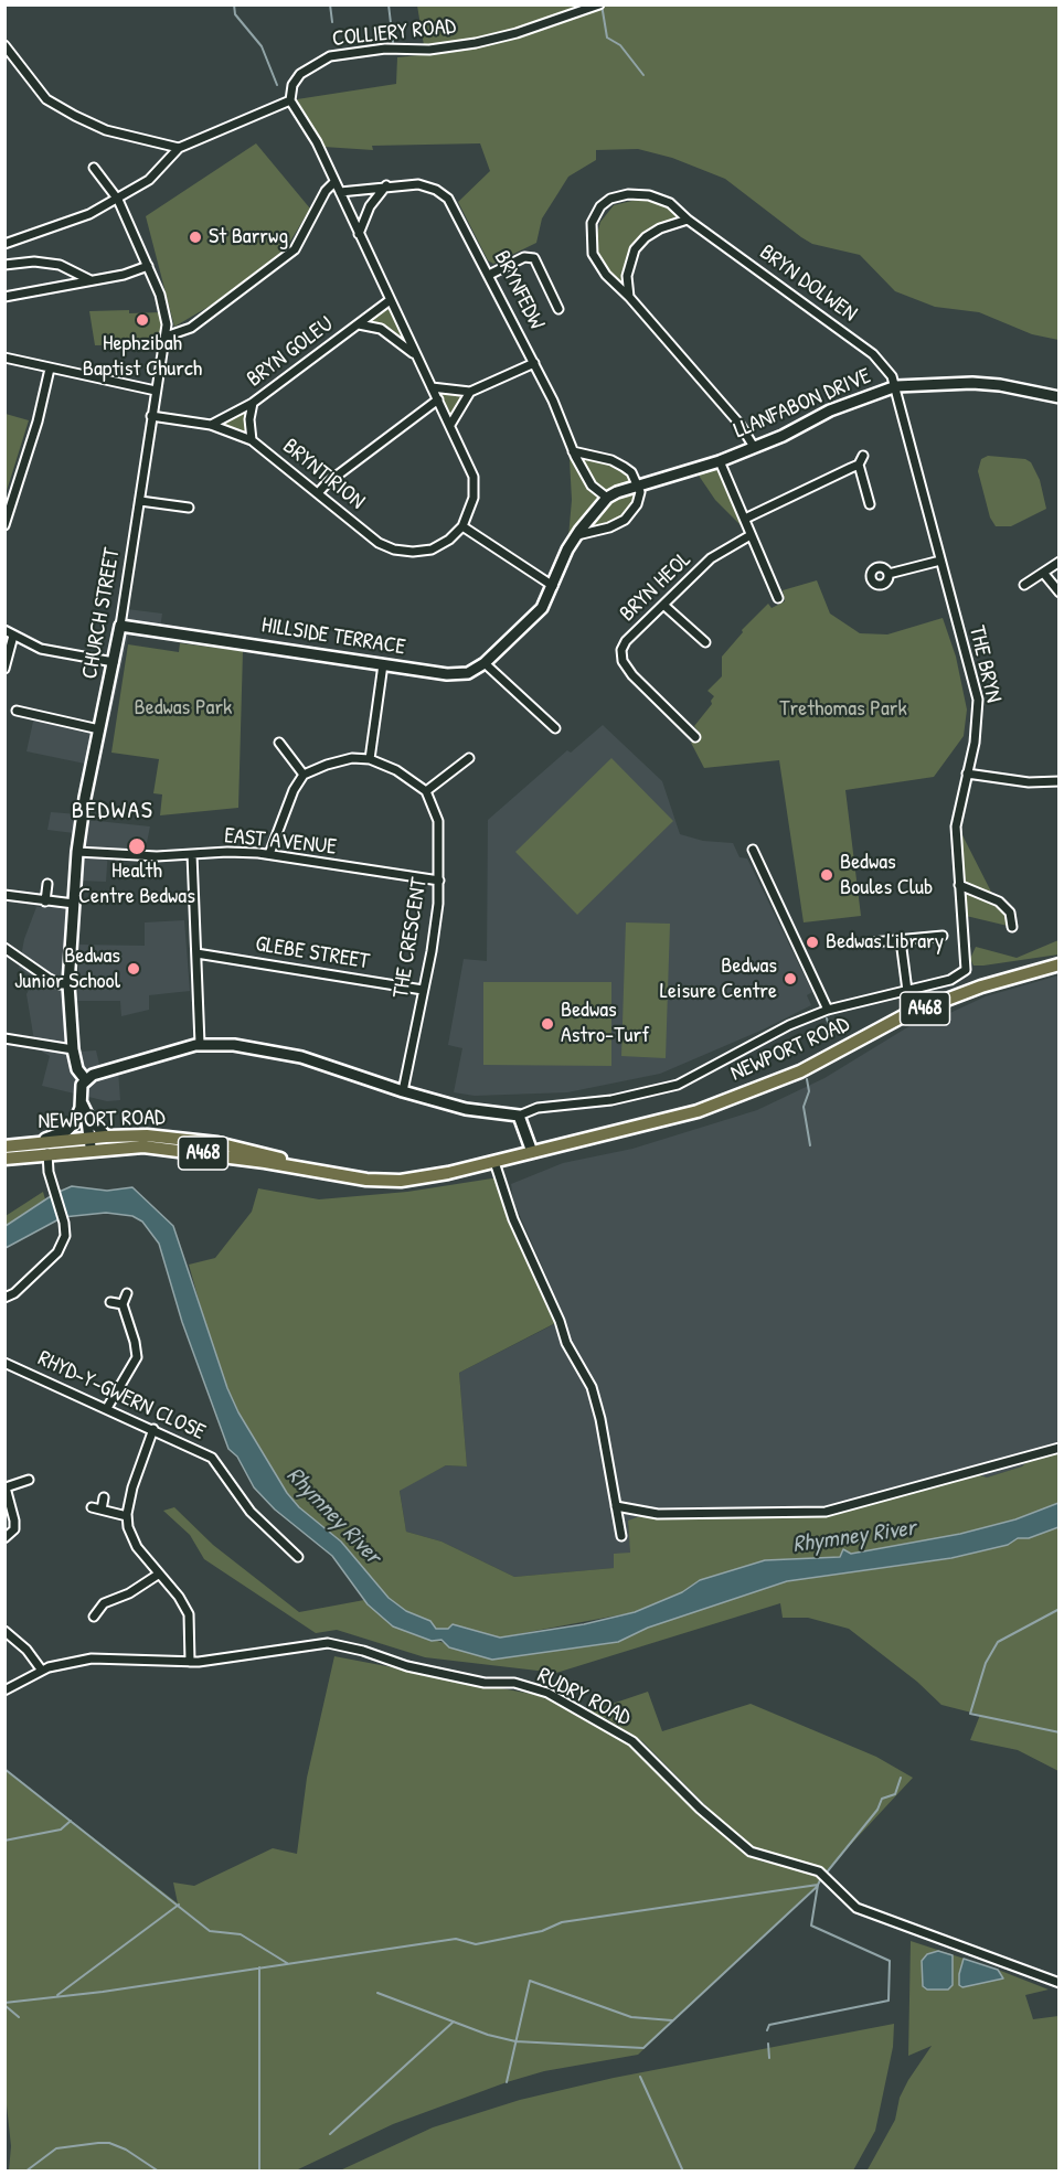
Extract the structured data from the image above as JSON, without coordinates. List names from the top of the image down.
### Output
{
  "streets": {
    "main road": ["A468", "NEWPORT ROAD"],
    "street": [
      "COLLIERY ROAD",
      "BRYN DOLWEN",
      "BRYNFEDW",
      "BRYN GOLEU",
      "LLANFABON DRIVE",
      "BRYNTIRION",
      "BRYN HEOL",
      "CHURCH STREET",
      "HILLSIDE TERRACE",
      "THE BRYN",
      "EAST AVENUE",
      "THE CRESCENT",
      "GLEBE STREET",
      "RHYD-Y-GWERN CLOSE",
      "RUDRY ROAD"
    ]
  },
  "crossings": [
    ["BRYN DOLWEN", "LLANFABON DRIVE"],
    ["BRYN DOLWEN", "THE BRYN"],
    ["BRYN GOLEU", "BRYNTIRION"],
    ["LLANFABON DRIVE", "THE BRYN"],
    ["BRYNTIRION", "CHURCH STREET"],
    ["CHURCH STREET", "HILLSIDE TERRACE"],
    ["CHURCH STREET", "EAST AVENUE"],
    ["CHURCH STREET", "NEWPORT ROAD"],
    ["THE BRYN", "NEWPORT ROAD"],
    ["EAST AVENUE", "THE CRESCENT"],
    ["THE CRESCENT", "GLEBE STREET"],
    ["THE CRESCENT", "NEWPORT ROAD"]
  ],
  "districts": ["BEDWAS"],
  "water": ["Rhymney River"],
  "parks": ["Bedwas Park", "Trethomas Park"],
  "places": [
    "St Barrwg",
    "Hephzibah Baptist Church",
    "Health Centre Bedwas",
    "Bedwas Boules Club",
    "Bedwas Library",
    "Bedwas Junior School",
    "Bedwas Leisure Centre",
    "Bedwas Astro-Turf"
  ]
}
